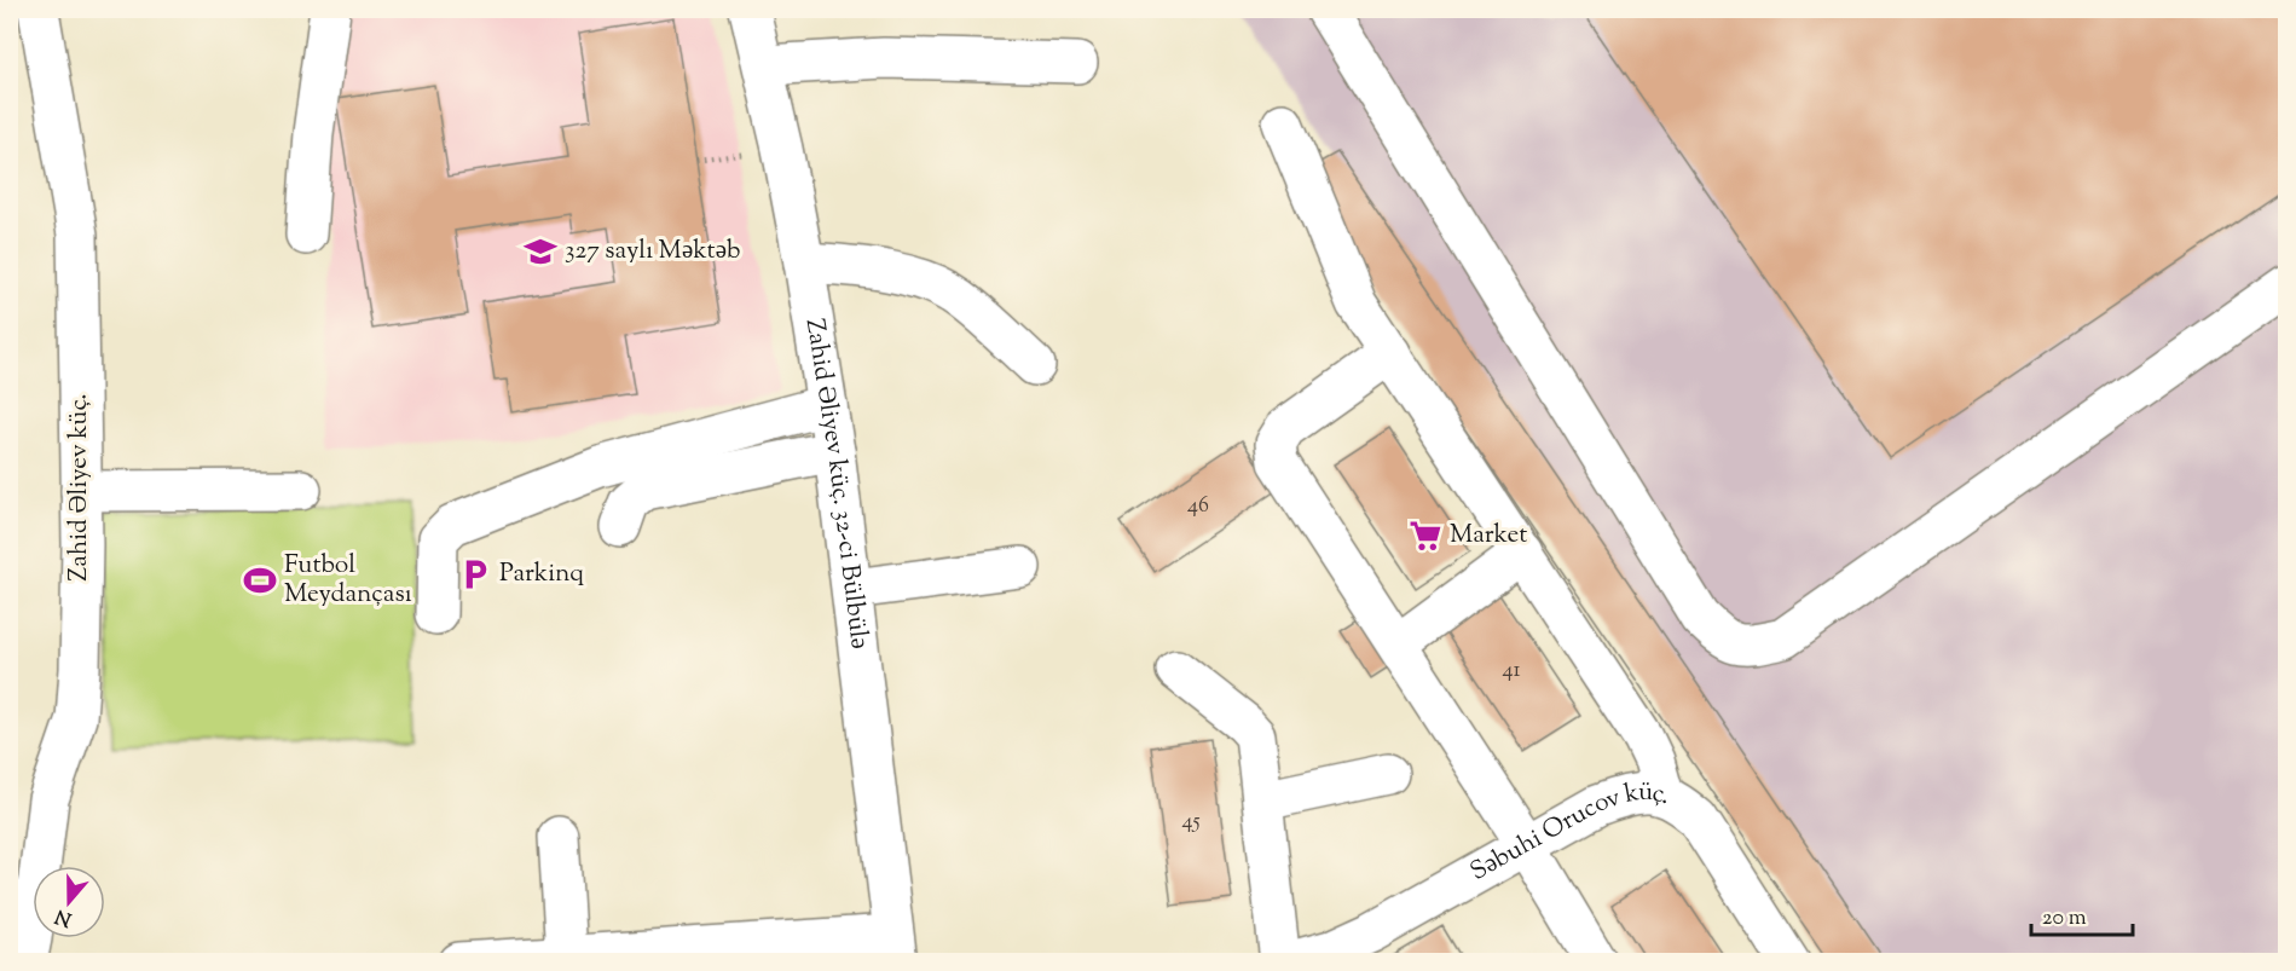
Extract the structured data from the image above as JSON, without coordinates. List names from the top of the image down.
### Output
{
  "streets": {
    "street": ["Zahid Əliyev küç. 32-ci Bülbülə", "Zahid Əliyev küç.", "Səbuhi Orucov küç."]
  },
  "places": {
    "school or university": ["327 saylı Məktəb"],
    "supermarket": ["Market"],
    "parking": ["Parkinq"],
    "sports": ["Futbol Meydançası"]
  },
  "house_numbers": ["46", "41", "45"],
  "scale_bar": "20 m",
  "north": "bottom"
}
